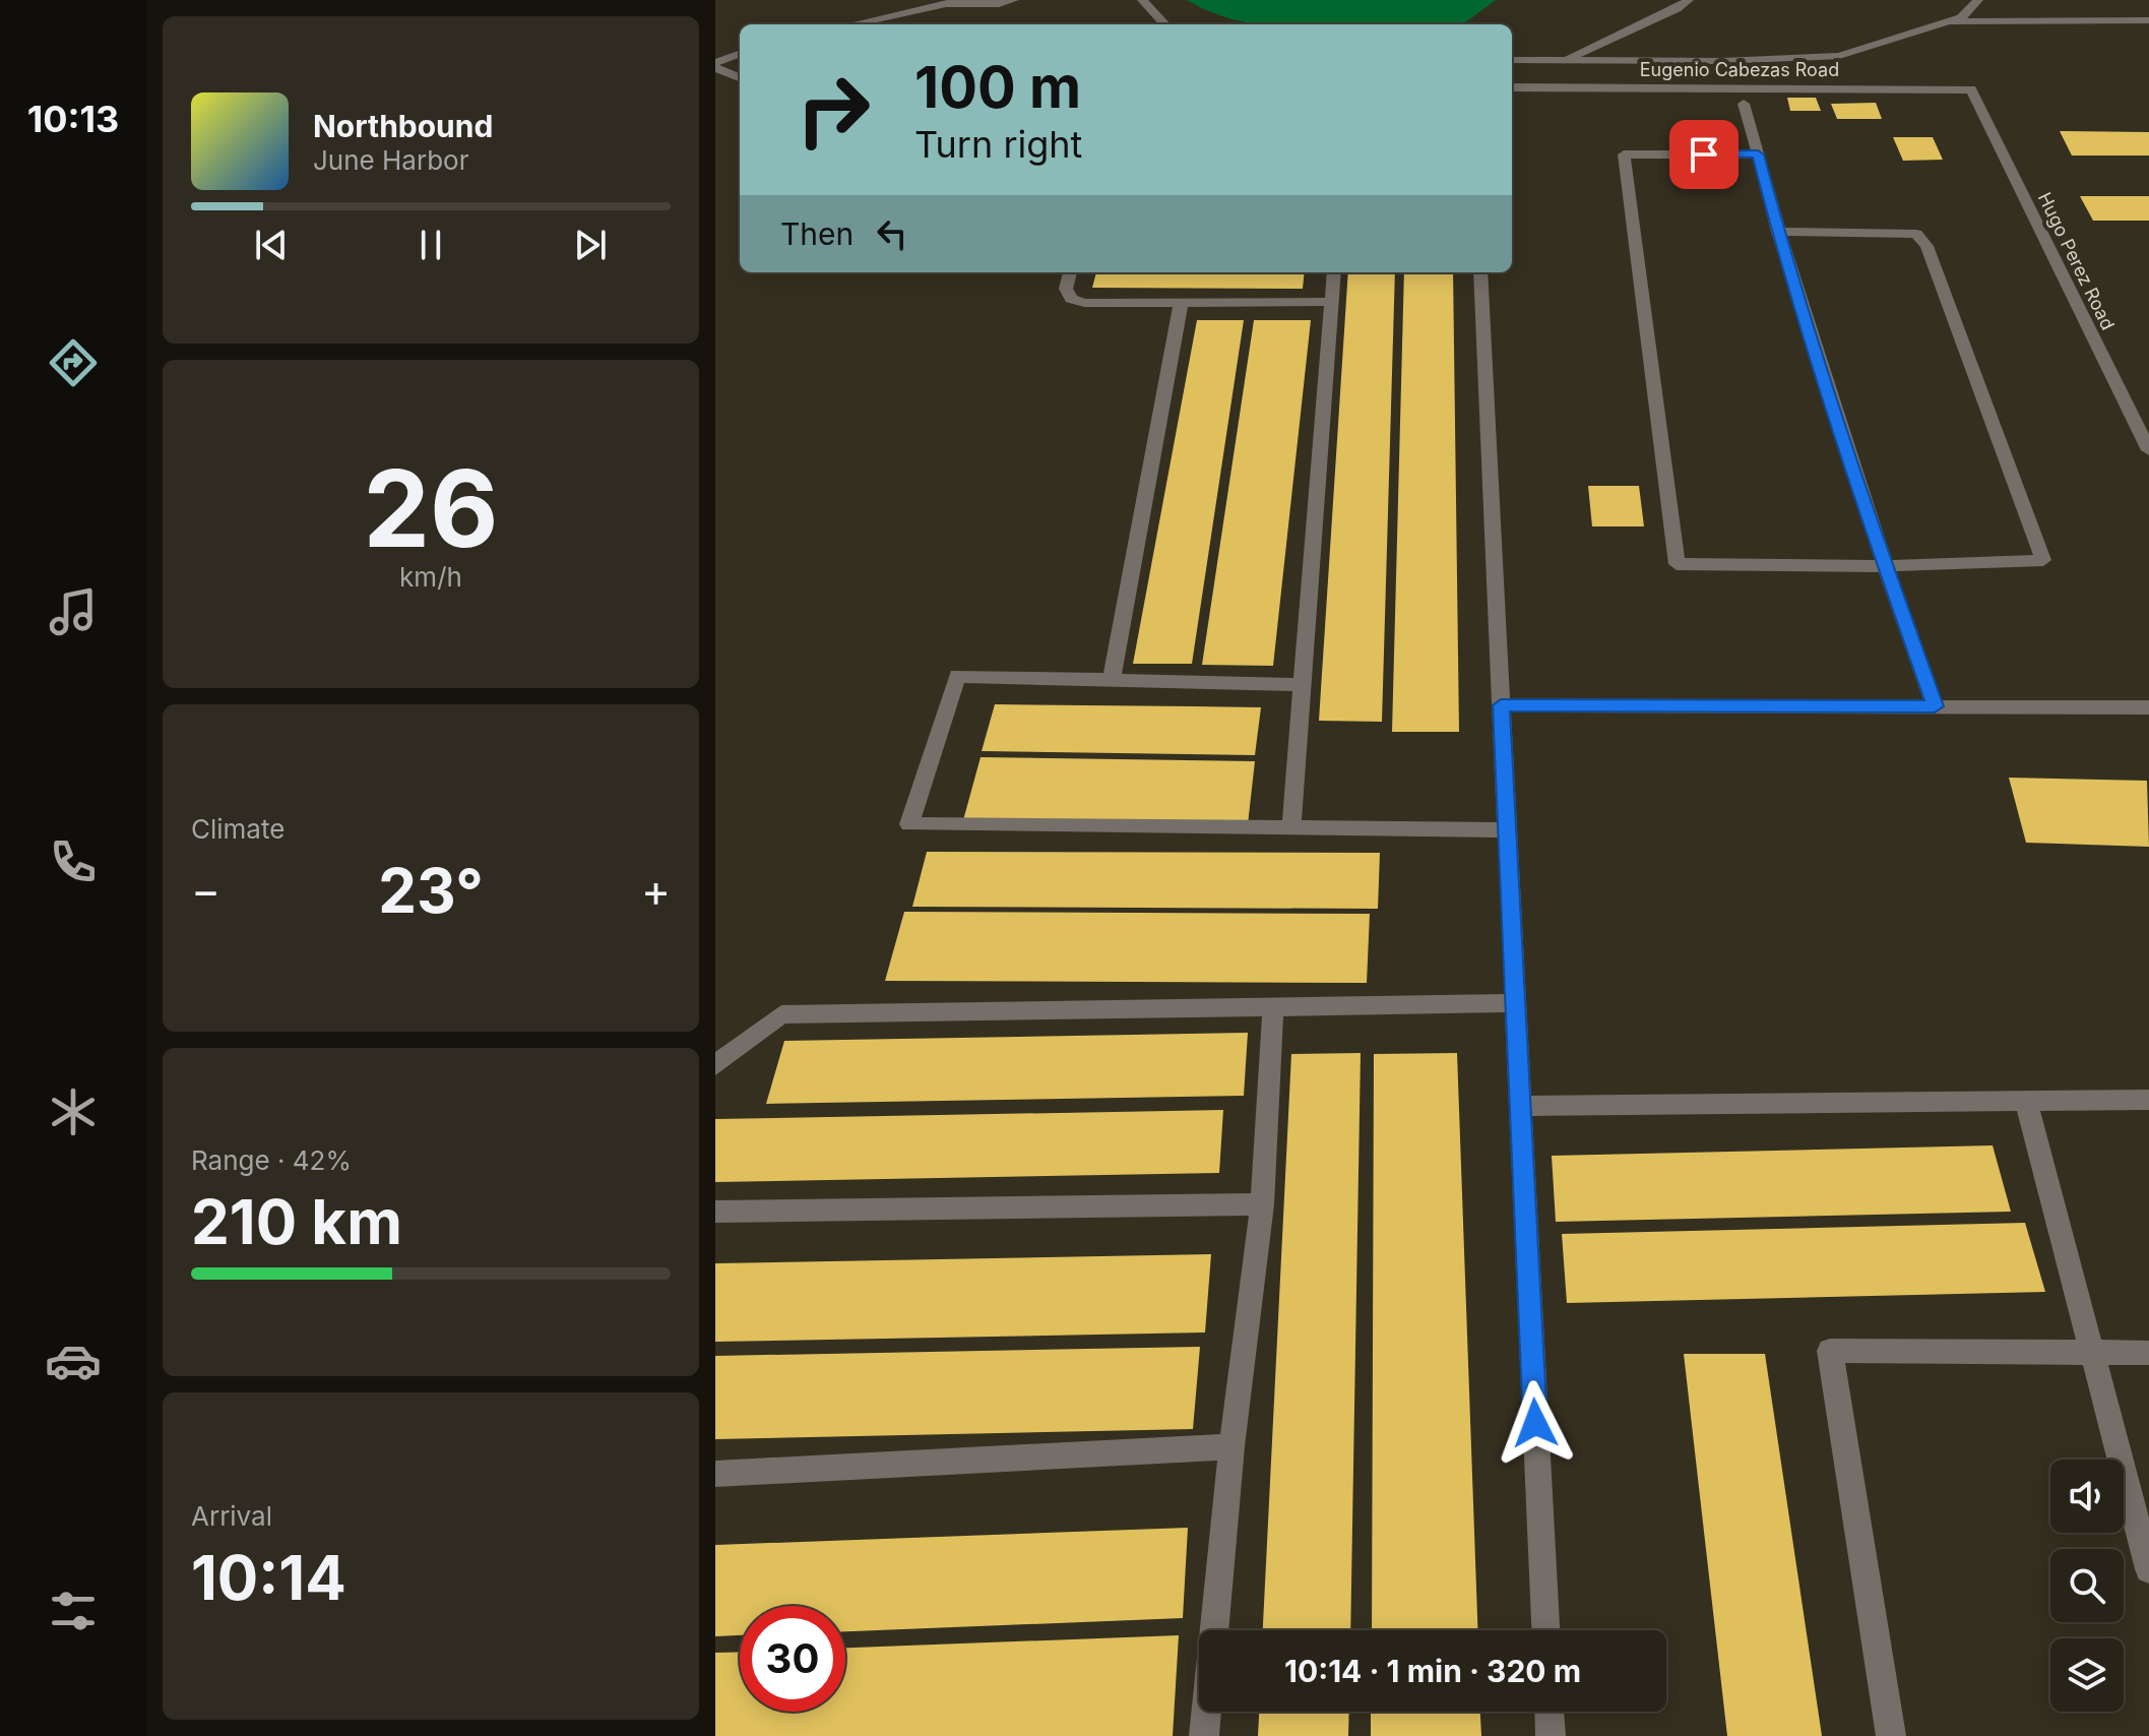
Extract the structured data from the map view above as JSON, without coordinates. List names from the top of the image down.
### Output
{
  "streets": {
    "street": ["Eugenio Cabezas Road", "Hugo Perez Road"]
  },
  "crossings": [
    ["Eugenio Cabezas Road", "Hugo Perez Road"]
  ],
  "page": {
    "tabs": "10:13",
    "turn": ["100 m", "Turn right"],
    "song": ["Northbound", "June Harbor"],
    "then": "Then",
    "tile": [
      ["26", "km/h"],
      "Climate",
      ["Range · 42%", "210 km"],
      ["Arrival", "10:14"]
    ],
    "heat": ["−", "23°", "+"],
    "limit": "30",
    "trip": "10:14 · 1 min · 320 m"
  }
}
